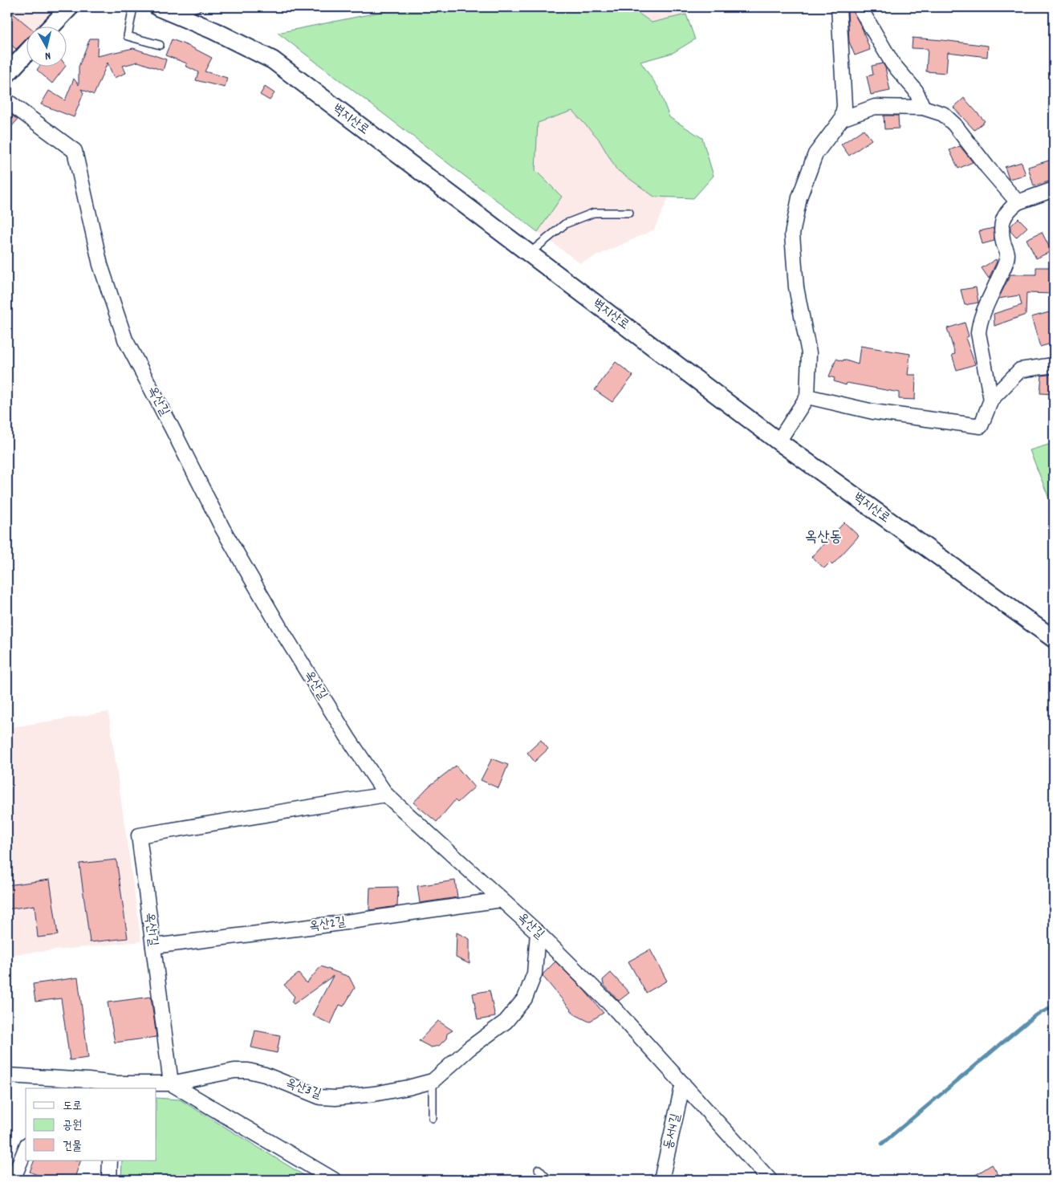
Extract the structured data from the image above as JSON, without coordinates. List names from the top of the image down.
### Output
{
  "streets": {
    "street": [
      "벽지산로",
      "옥산길",
      "옥산2길",
      "옥산1길",
      "옥산3길",
      "동서4길"
    ]
  },
  "crossings": [
    ["옥산길", "옥산2길"],
    ["옥산길", "옥산1길"],
    ["옥산길", "옥산3길"],
    ["옥산길", "동서4길"],
    ["옥산2길", "옥산1길"],
    ["옥산1길", "옥산3길"]
  ],
  "districts": ["옥산동"],
  "legend": ["도로", "공원", "건물"],
  "north": "bottom"
}
